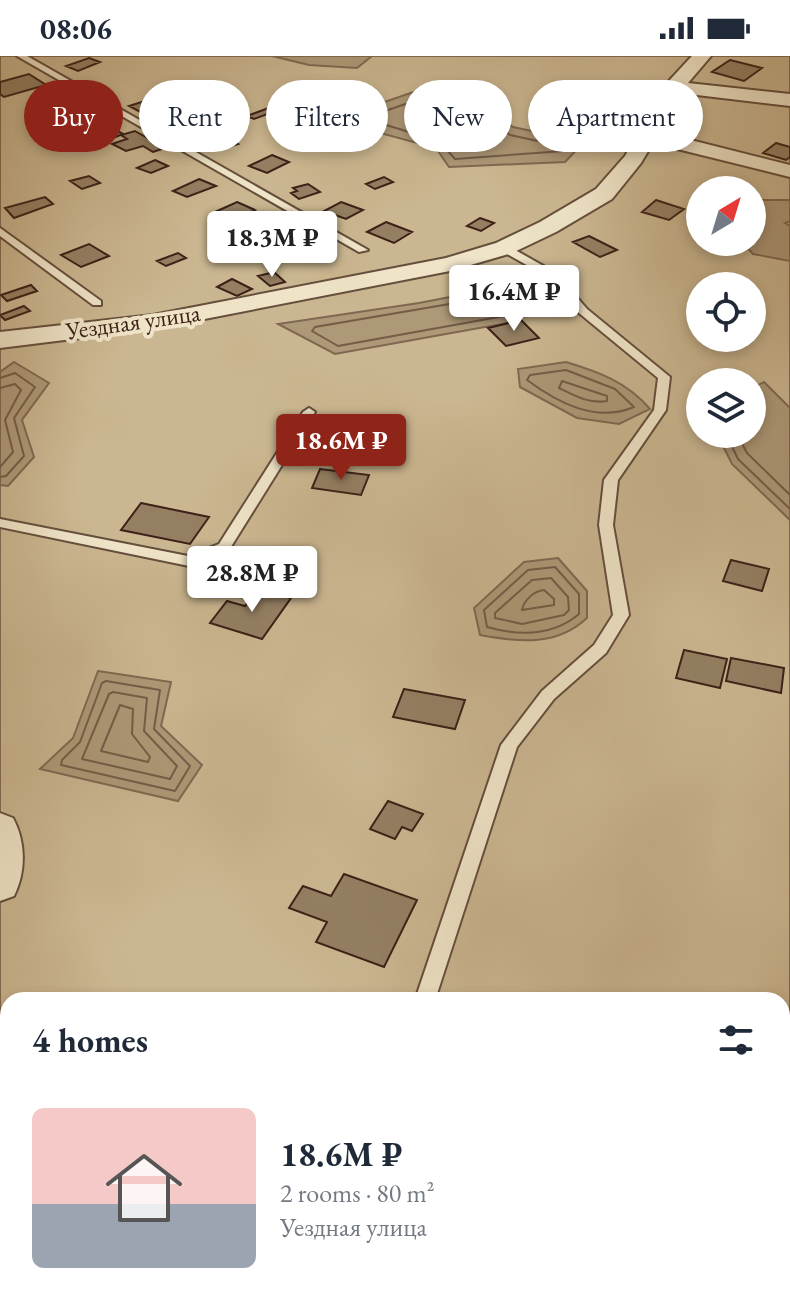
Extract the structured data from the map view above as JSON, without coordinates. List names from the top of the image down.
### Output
{
  "streets": {
    "street": ["Уездная улица"]
  },
  "north": "top right",
  "page": {
    "status": "08:06",
    "chip": [
      "Buy",
      "Rent",
      "Filters",
      "New",
      "Apartment"
    ],
    "price": [
      "18.3M ₽",
      "16.4M ₽",
      "18.6M ₽",
      "28.8M ₽"
    ],
    "heading": "4 homes",
    "list": [
      {
        "name": "18.6M ₽",
        "note": "2 rooms · 80 m² · Уездная улица"
      }
    ]
  }
}
